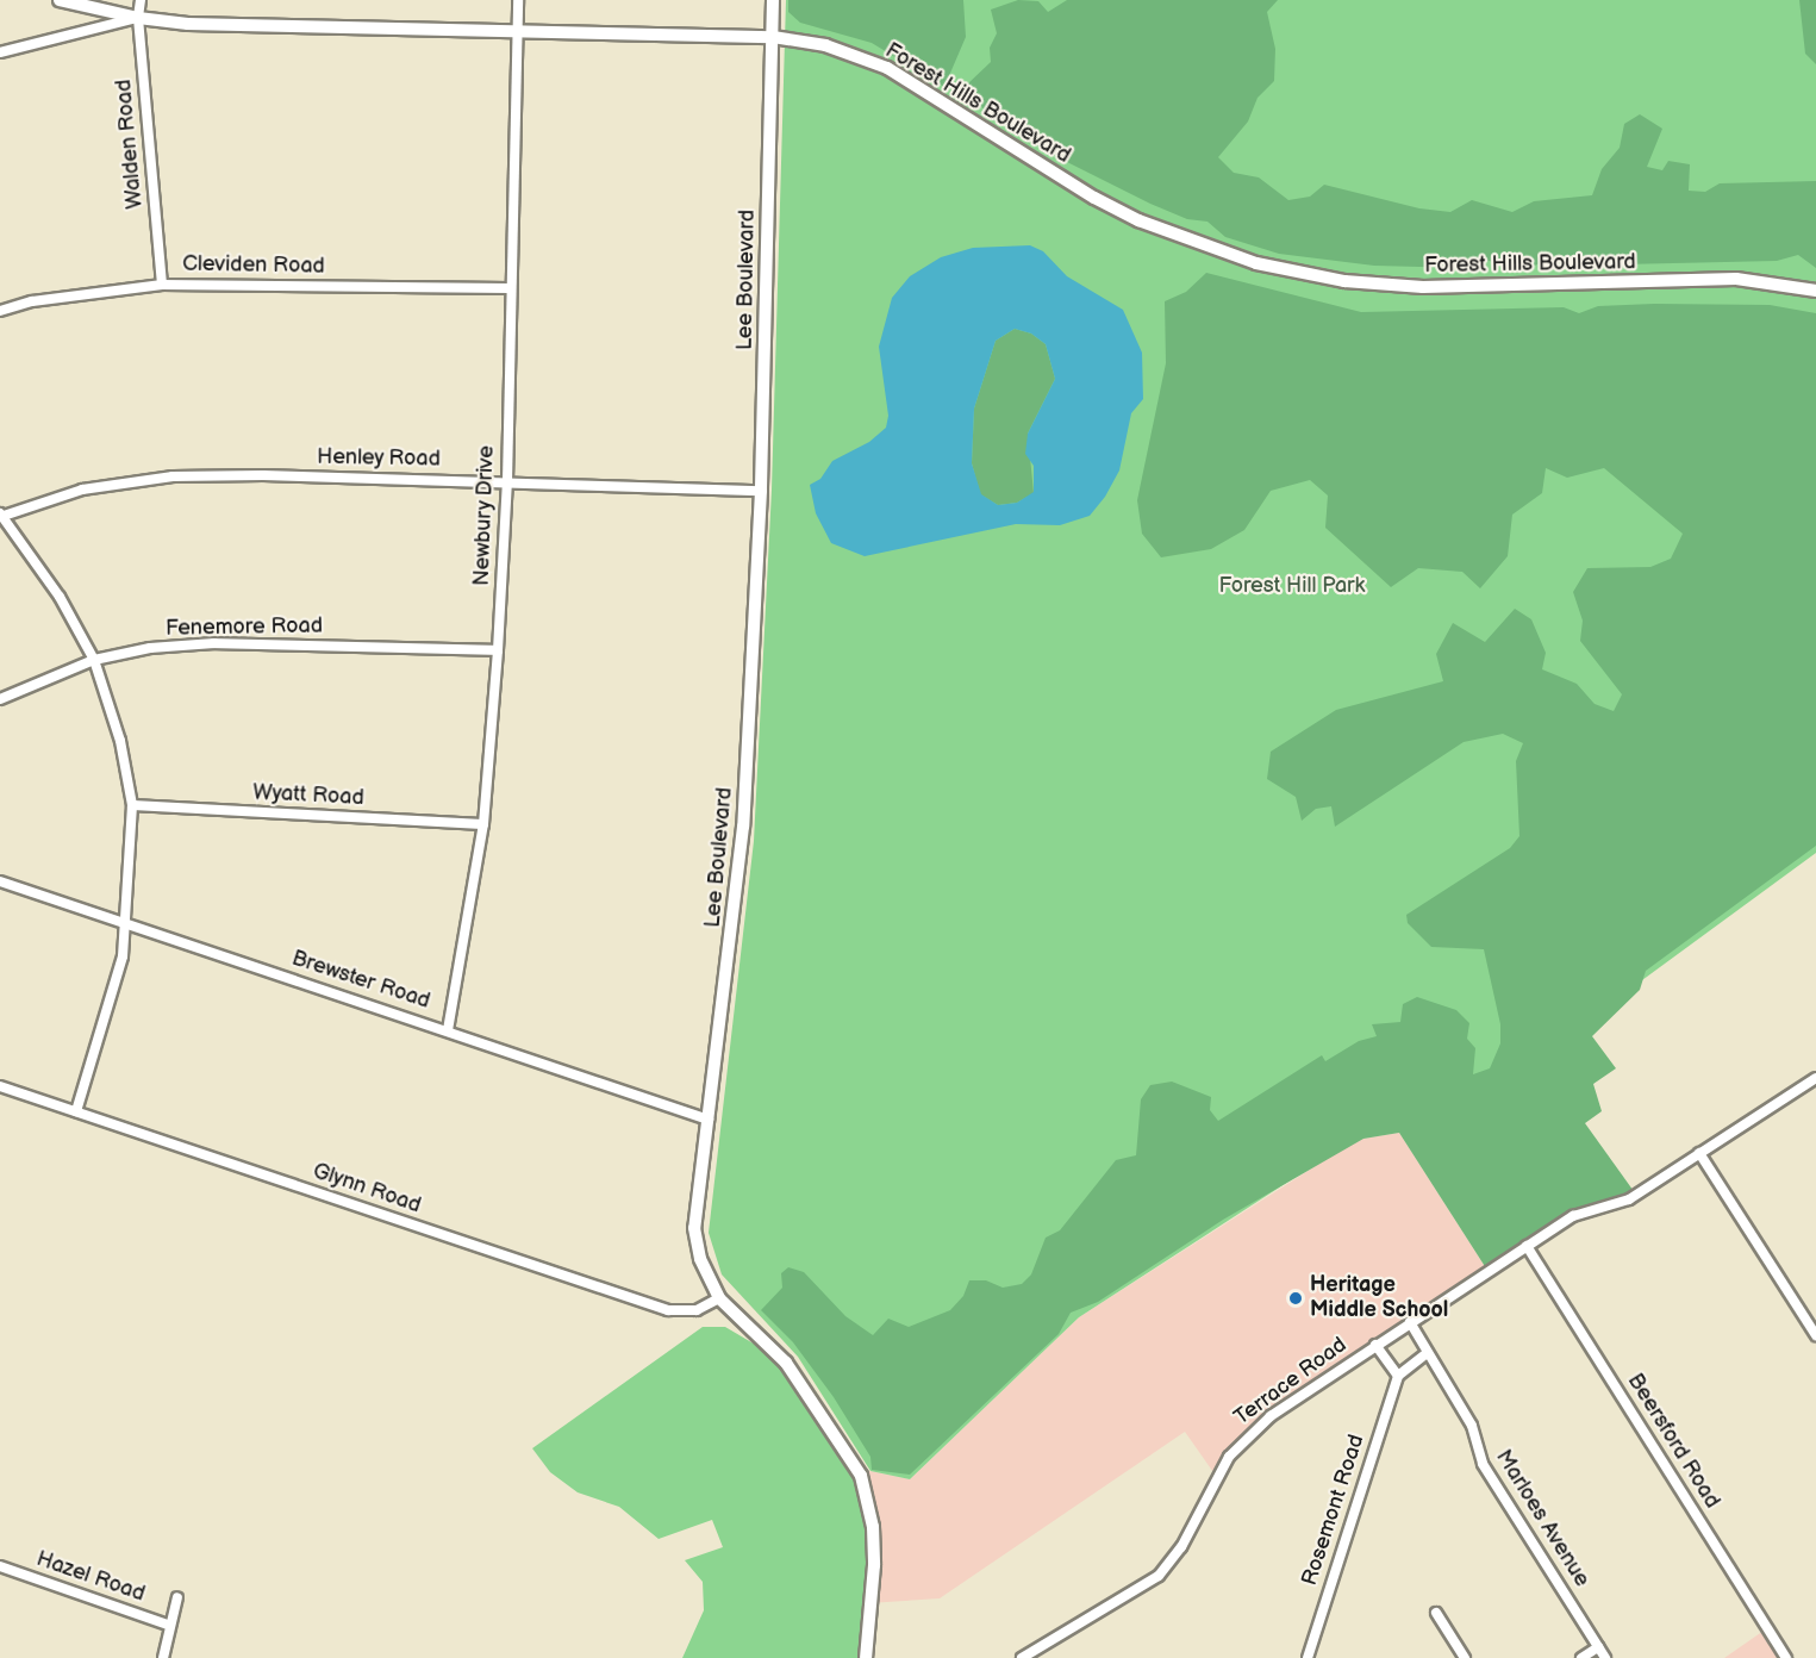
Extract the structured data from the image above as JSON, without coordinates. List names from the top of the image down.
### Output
{
  "streets": {
    "street": [
      "Forest Hills Boulevard",
      "Walden Road",
      "Cleviden Road",
      "Lee Boulevard",
      "Henley Road",
      "Newbury Drive",
      "Fenemore Road",
      "Wyatt Road",
      "Brewster Road",
      "Glynn Road",
      "Terrace Road",
      "Beersford Road",
      "Rosemont Road",
      "Marloes Avenue",
      "Hazel Road"
    ]
  },
  "crossings": [
    ["Forest Hills Boulevard", "Walden Road"],
    ["Forest Hills Boulevard", "Lee Boulevard"],
    ["Forest Hills Boulevard", "Newbury Drive"],
    ["Walden Road", "Cleviden Road"],
    ["Cleviden Road", "Newbury Drive"],
    ["Lee Boulevard", "Henley Road"],
    ["Lee Boulevard", "Brewster Road"],
    ["Lee Boulevard", "Glynn Road"],
    ["Henley Road", "Newbury Drive"],
    ["Newbury Drive", "Fenemore Road"],
    ["Newbury Drive", "Wyatt Road"],
    ["Newbury Drive", "Brewster Road"],
    ["Terrace Road", "Beersford Road"],
    ["Terrace Road", "Marloes Avenue"]
  ],
  "parks": ["Forest Hill Park"],
  "places": ["Heritage Middle School"]
}
